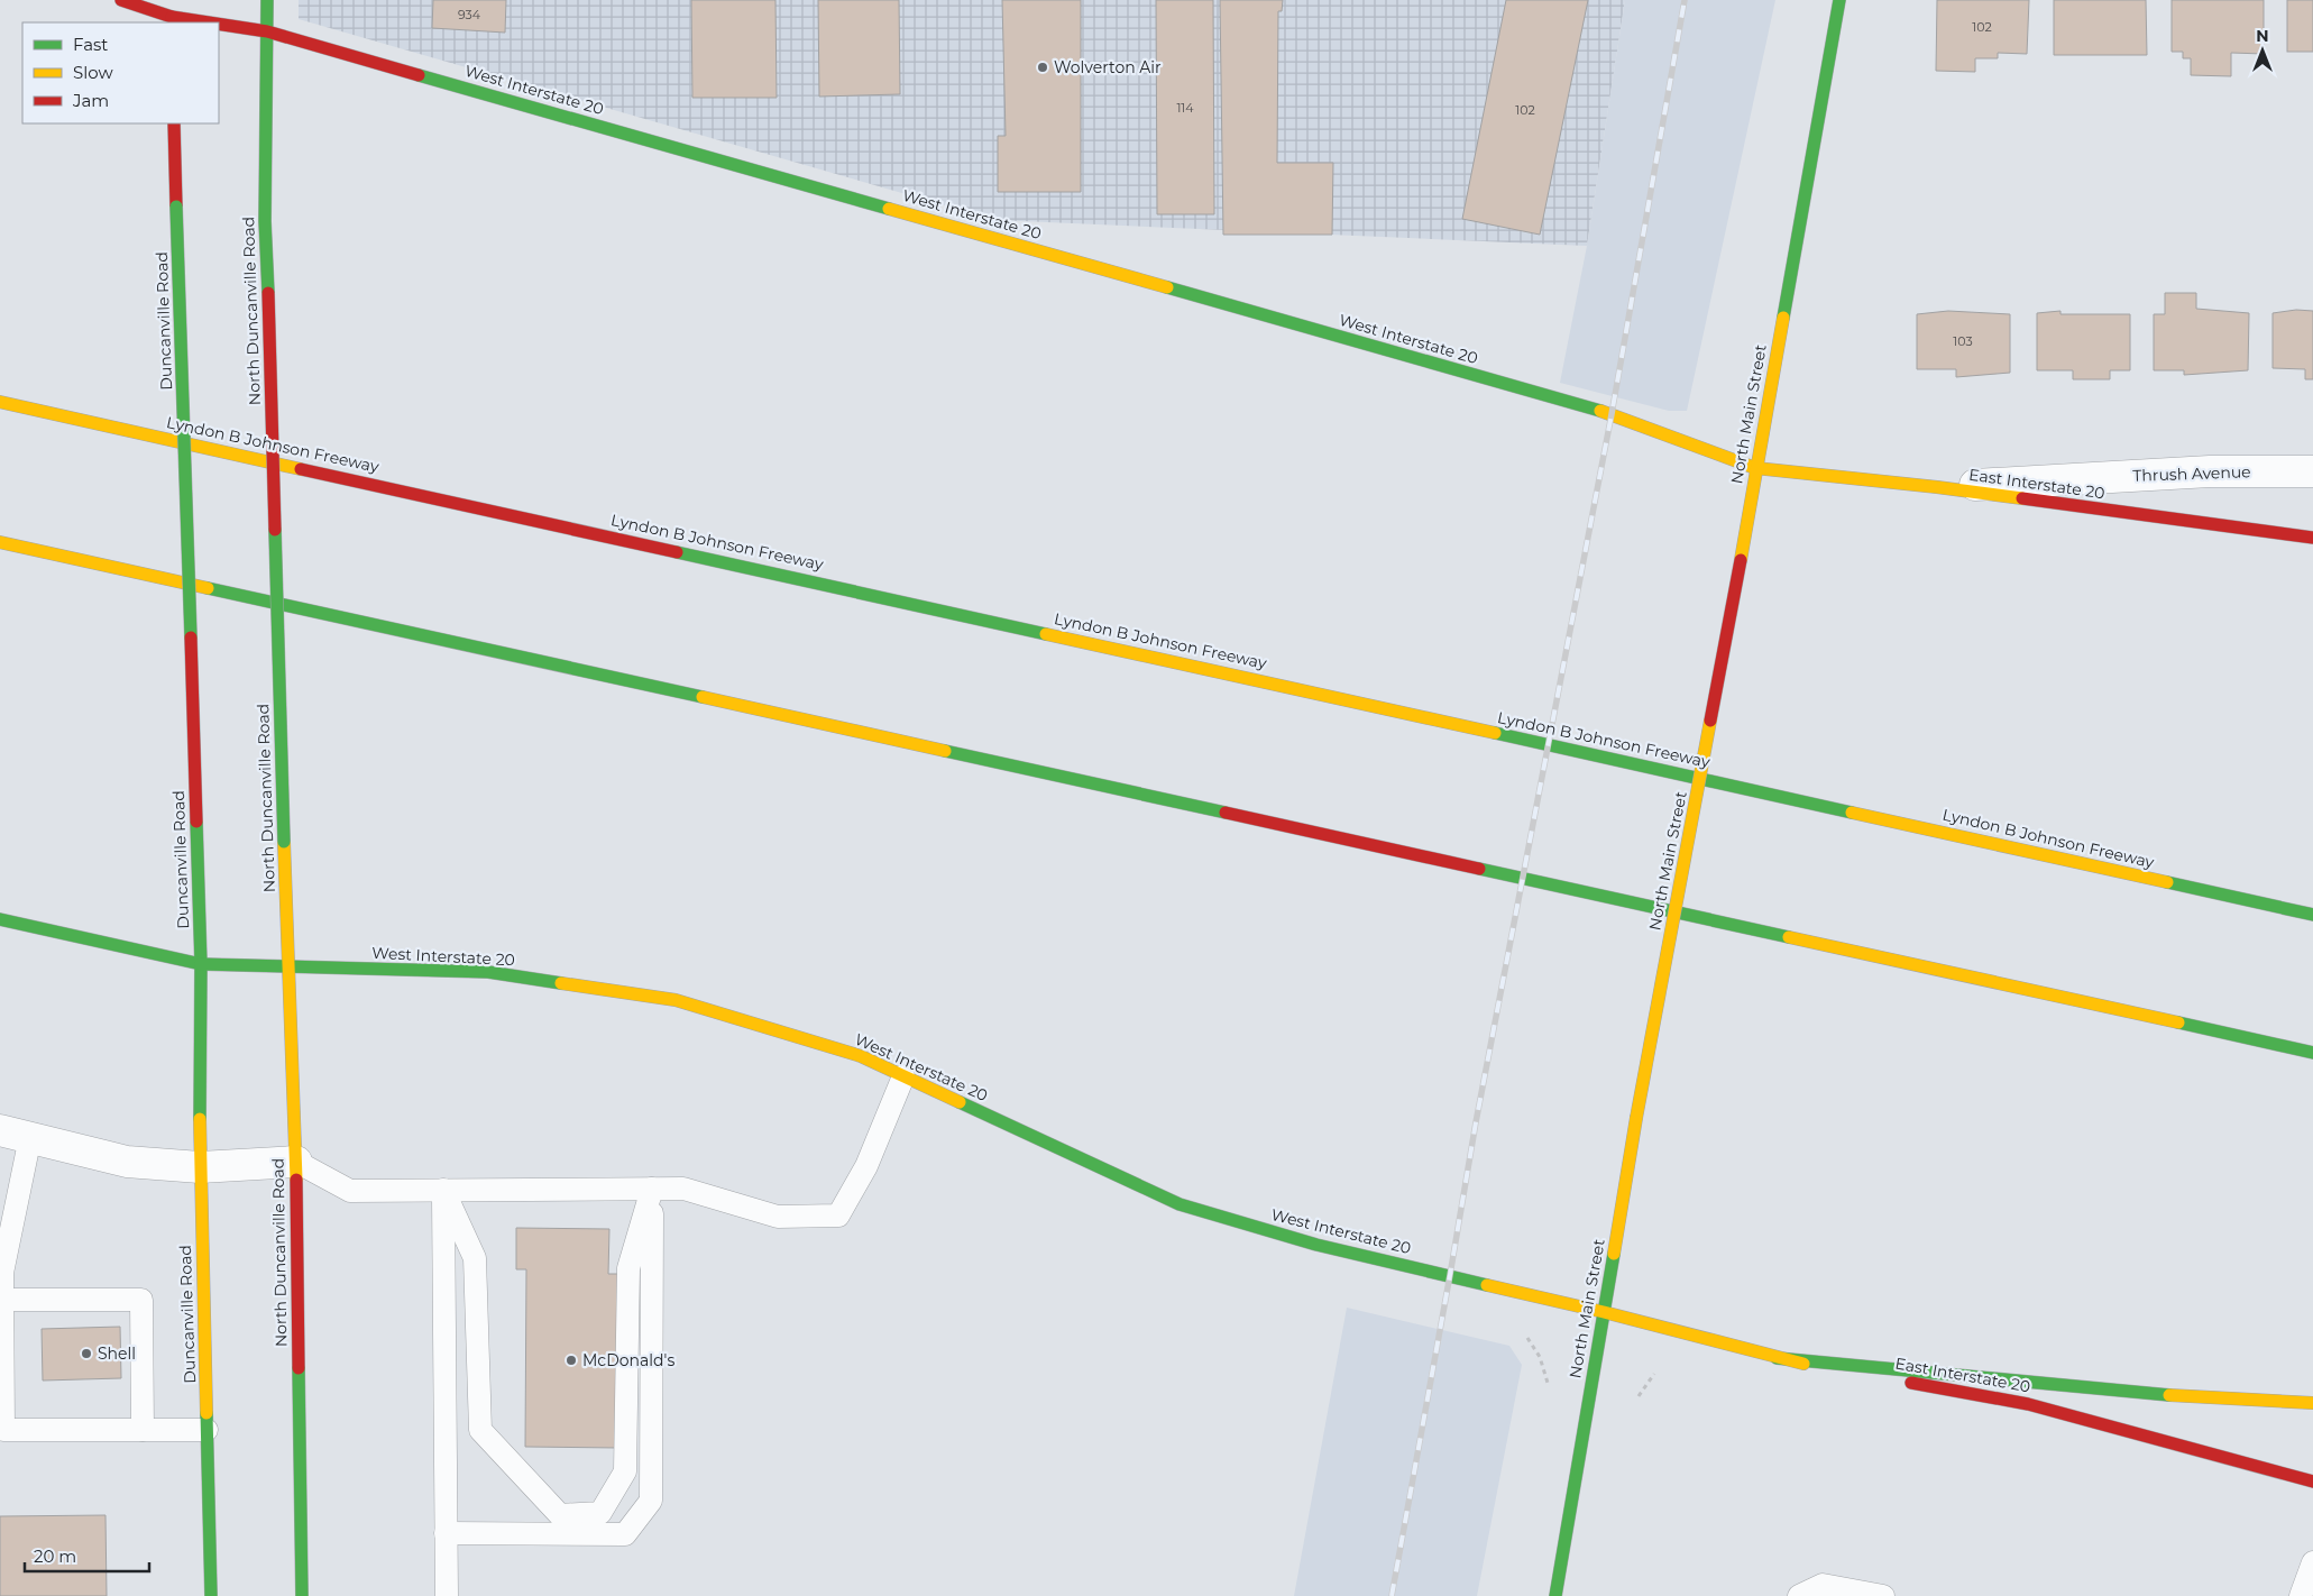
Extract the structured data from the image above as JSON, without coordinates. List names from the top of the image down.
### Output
{
  "streets": {
    "main road": [
      "West Interstate 20",
      "North Duncanville Road",
      "Duncanville Road",
      "North Main Street",
      "Lyndon B Johnson Freeway",
      "East Interstate 20"
    ],
    "street": ["Thrush Avenue"]
  },
  "crossings": [
    ["West Interstate 20", "North Duncanville Road"],
    ["West Interstate 20", "Duncanville Road"],
    ["West Interstate 20", "North Main Street"],
    ["West Interstate 20", "East Interstate 20"],
    ["North Main Street", "East Interstate 20"],
    ["Thrush Avenue", "East Interstate 20"]
  ],
  "places": ["Wolverton Air", "Shell", "McDonald's"],
  "house_numbers": [
    "934",
    "102",
    "114",
    "102",
    "103"
  ],
  "legend": ["Fast", "Slow", "Jam"],
  "scale_bar": "20 m",
  "north": "top"
}
